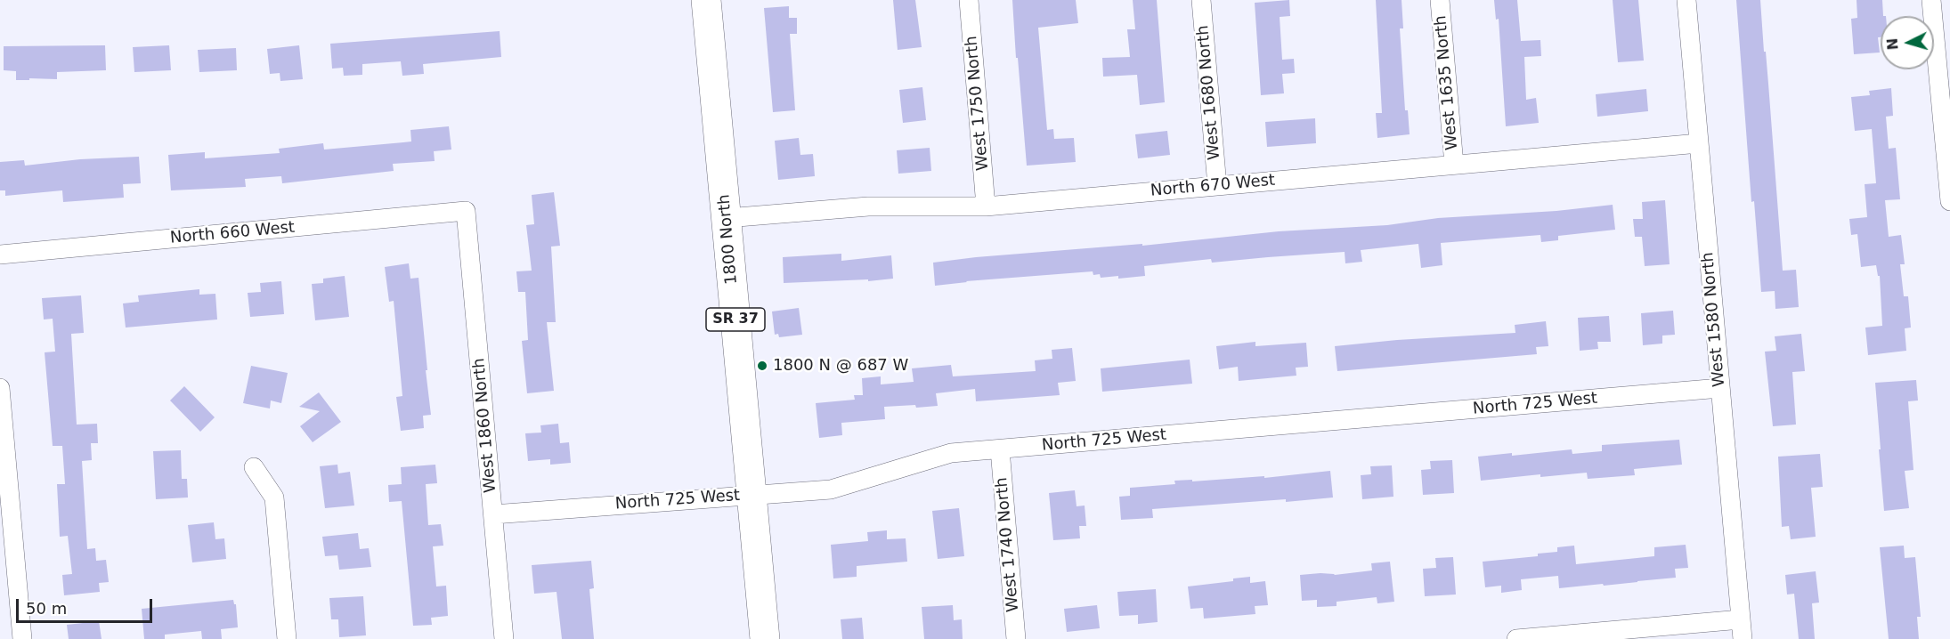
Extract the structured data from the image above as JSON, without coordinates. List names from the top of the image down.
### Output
{
  "streets": {
    "main road": ["1800 North", "SR 37"],
    "street": [
      "West 1635 North",
      "West 1680 North",
      "West 1750 North",
      "North 670 West",
      "North 660 West",
      "West 1580 North",
      "North 725 West",
      "West 1860 North",
      "West 1740 North"
    ]
  },
  "crossings": [
    ["West 1635 North", "North 670 West"],
    ["West 1680 North", "North 670 West"],
    ["West 1750 North", "North 670 West"],
    ["North 670 West", "1800 North"],
    ["North 670 West", "West 1580 North"],
    ["North 660 West", "West 1860 North"],
    ["1800 North", "North 725 West"],
    ["West 1580 North", "North 725 West"],
    ["North 725 West", "West 1860 North"],
    ["North 725 West", "West 1740 North"]
  ],
  "places": ["1800 N @ 687 W"],
  "scale_bar": "50 m",
  "north": "left"
}
